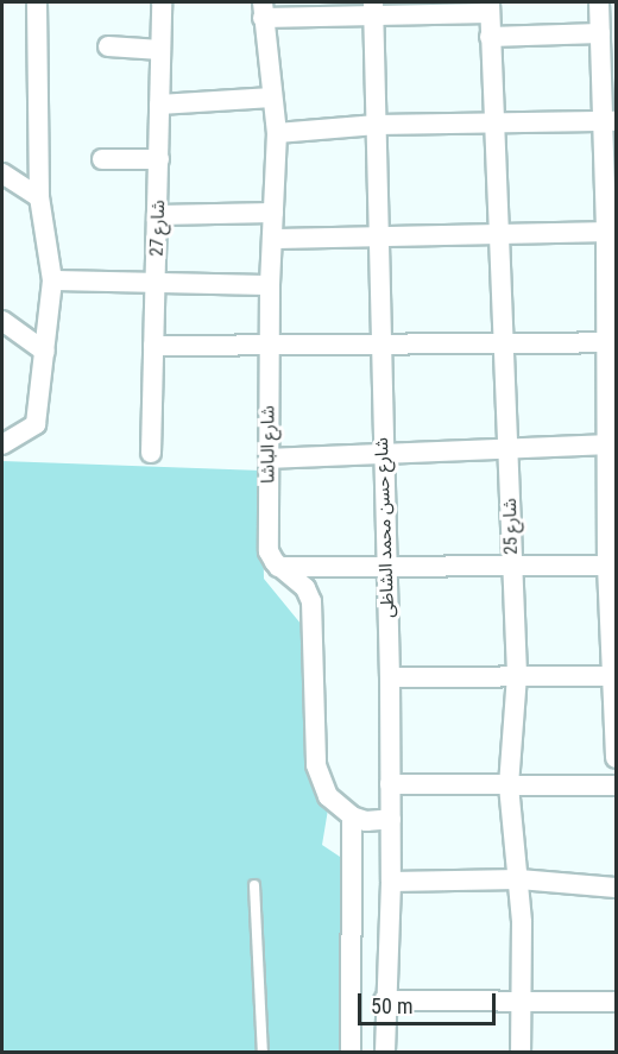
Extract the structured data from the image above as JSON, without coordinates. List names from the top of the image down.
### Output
{
  "streets": {
    "street": [
      "شارع 27",
      "شارع الباشا",
      "شارع 25",
      "شارع حسن محمد الشاظى"
    ]
  },
  "scale_bar": "50 m"
}
